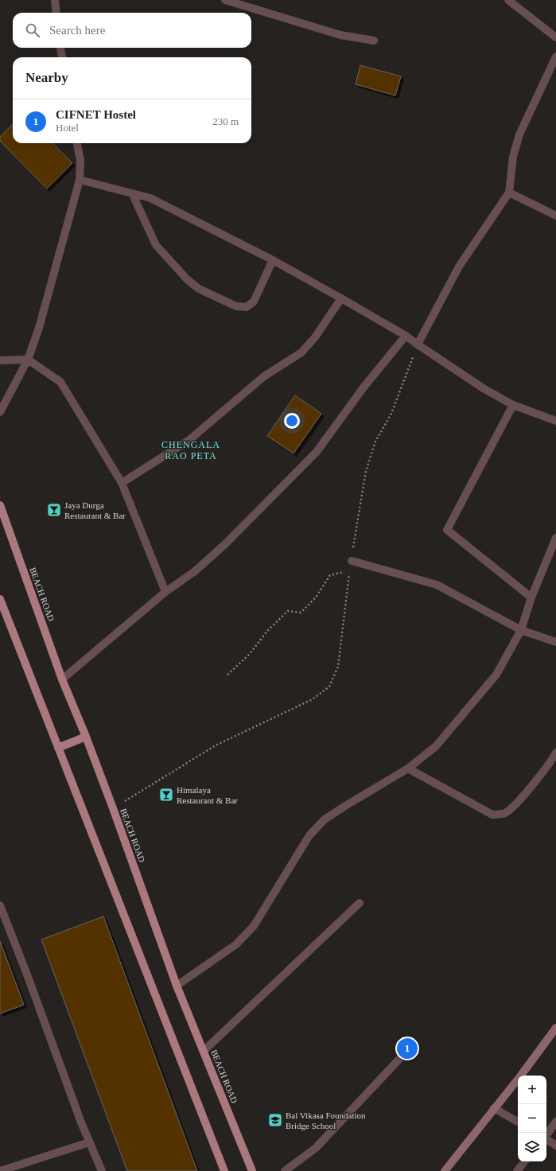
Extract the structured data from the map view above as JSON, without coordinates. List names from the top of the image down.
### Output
{
  "streets": {
    "main road": ["BEACH ROAD"]
  },
  "districts": ["CHENGALA RAO PETA"],
  "places": {
    "bar": ["Jaya Durga Restaurant & Bar", "Himalaya Restaurant & Bar"],
    "school or university": ["Bal Vikasa Foundation Bridge School"]
  },
  "page": {
    "search": "Search here",
    "heading": "Nearby",
    "list": [
      {
        "mark": "1",
        "name": "CIFNET Hostel",
        "note": "Hotel",
        "value": "230 m"
      }
    ],
    "pins": "1",
    "map_buttons": ["+", "−"]
  }
}
